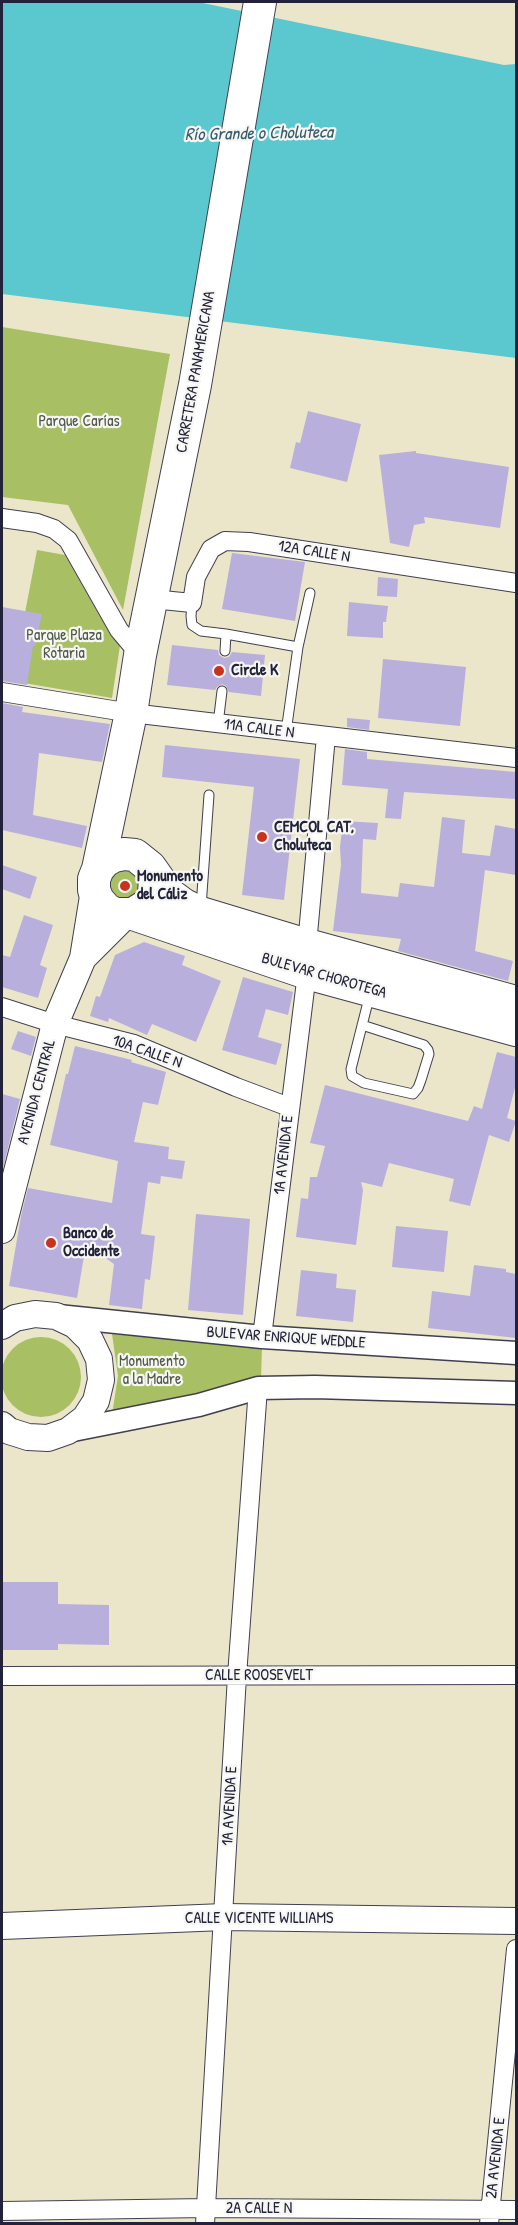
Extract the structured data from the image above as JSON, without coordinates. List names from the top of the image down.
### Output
{
  "streets": {
    "highway": ["CARRETERA PANAMERICANA", "BULEVAR CHOROTEGA"],
    "main road": ["AVENIDA CENTRAL", "BULEVAR ENRIQUE WEDDLE", "CALLE VICENTE WILLIAMS"],
    "street": [
      "12A CALLE N",
      "11A CALLE N",
      "10A CALLE N",
      "1A AVENIDA E",
      "CALLE ROOSEVELT",
      "2A AVENIDA E",
      "2A CALLE N"
    ]
  },
  "crossings": [
    ["CARRETERA PANAMERICANA", "11A CALLE N"],
    ["CARRETERA PANAMERICANA", "BULEVAR CHOROTEGA"],
    ["CARRETERA PANAMERICANA", "AVENIDA CENTRAL"],
    ["11A CALLE N", "1A AVENIDA E"],
    ["BULEVAR CHOROTEGA", "AVENIDA CENTRAL"],
    ["BULEVAR CHOROTEGA", "1A AVENIDA E"],
    ["10A CALLE N", "AVENIDA CENTRAL"],
    ["10A CALLE N", "1A AVENIDA E"],
    ["1A AVENIDA E", "BULEVAR ENRIQUE WEDDLE"],
    ["1A AVENIDA E", "CALLE ROOSEVELT"],
    ["1A AVENIDA E", "CALLE VICENTE WILLIAMS"],
    ["1A AVENIDA E", "2A CALLE N"],
    ["2A AVENIDA E", "2A CALLE N"]
  ],
  "water": ["Río Grande o Choluteca"],
  "parks": ["Parque Carías", "Parque Plaza Rotaria", "Monumento a la Madre"],
  "places": [
    "Circle K",
    "CEMCOL CAT, Choluteca",
    "Monumento del Cáliz",
    "Banco de Occidente"
  ]
}
